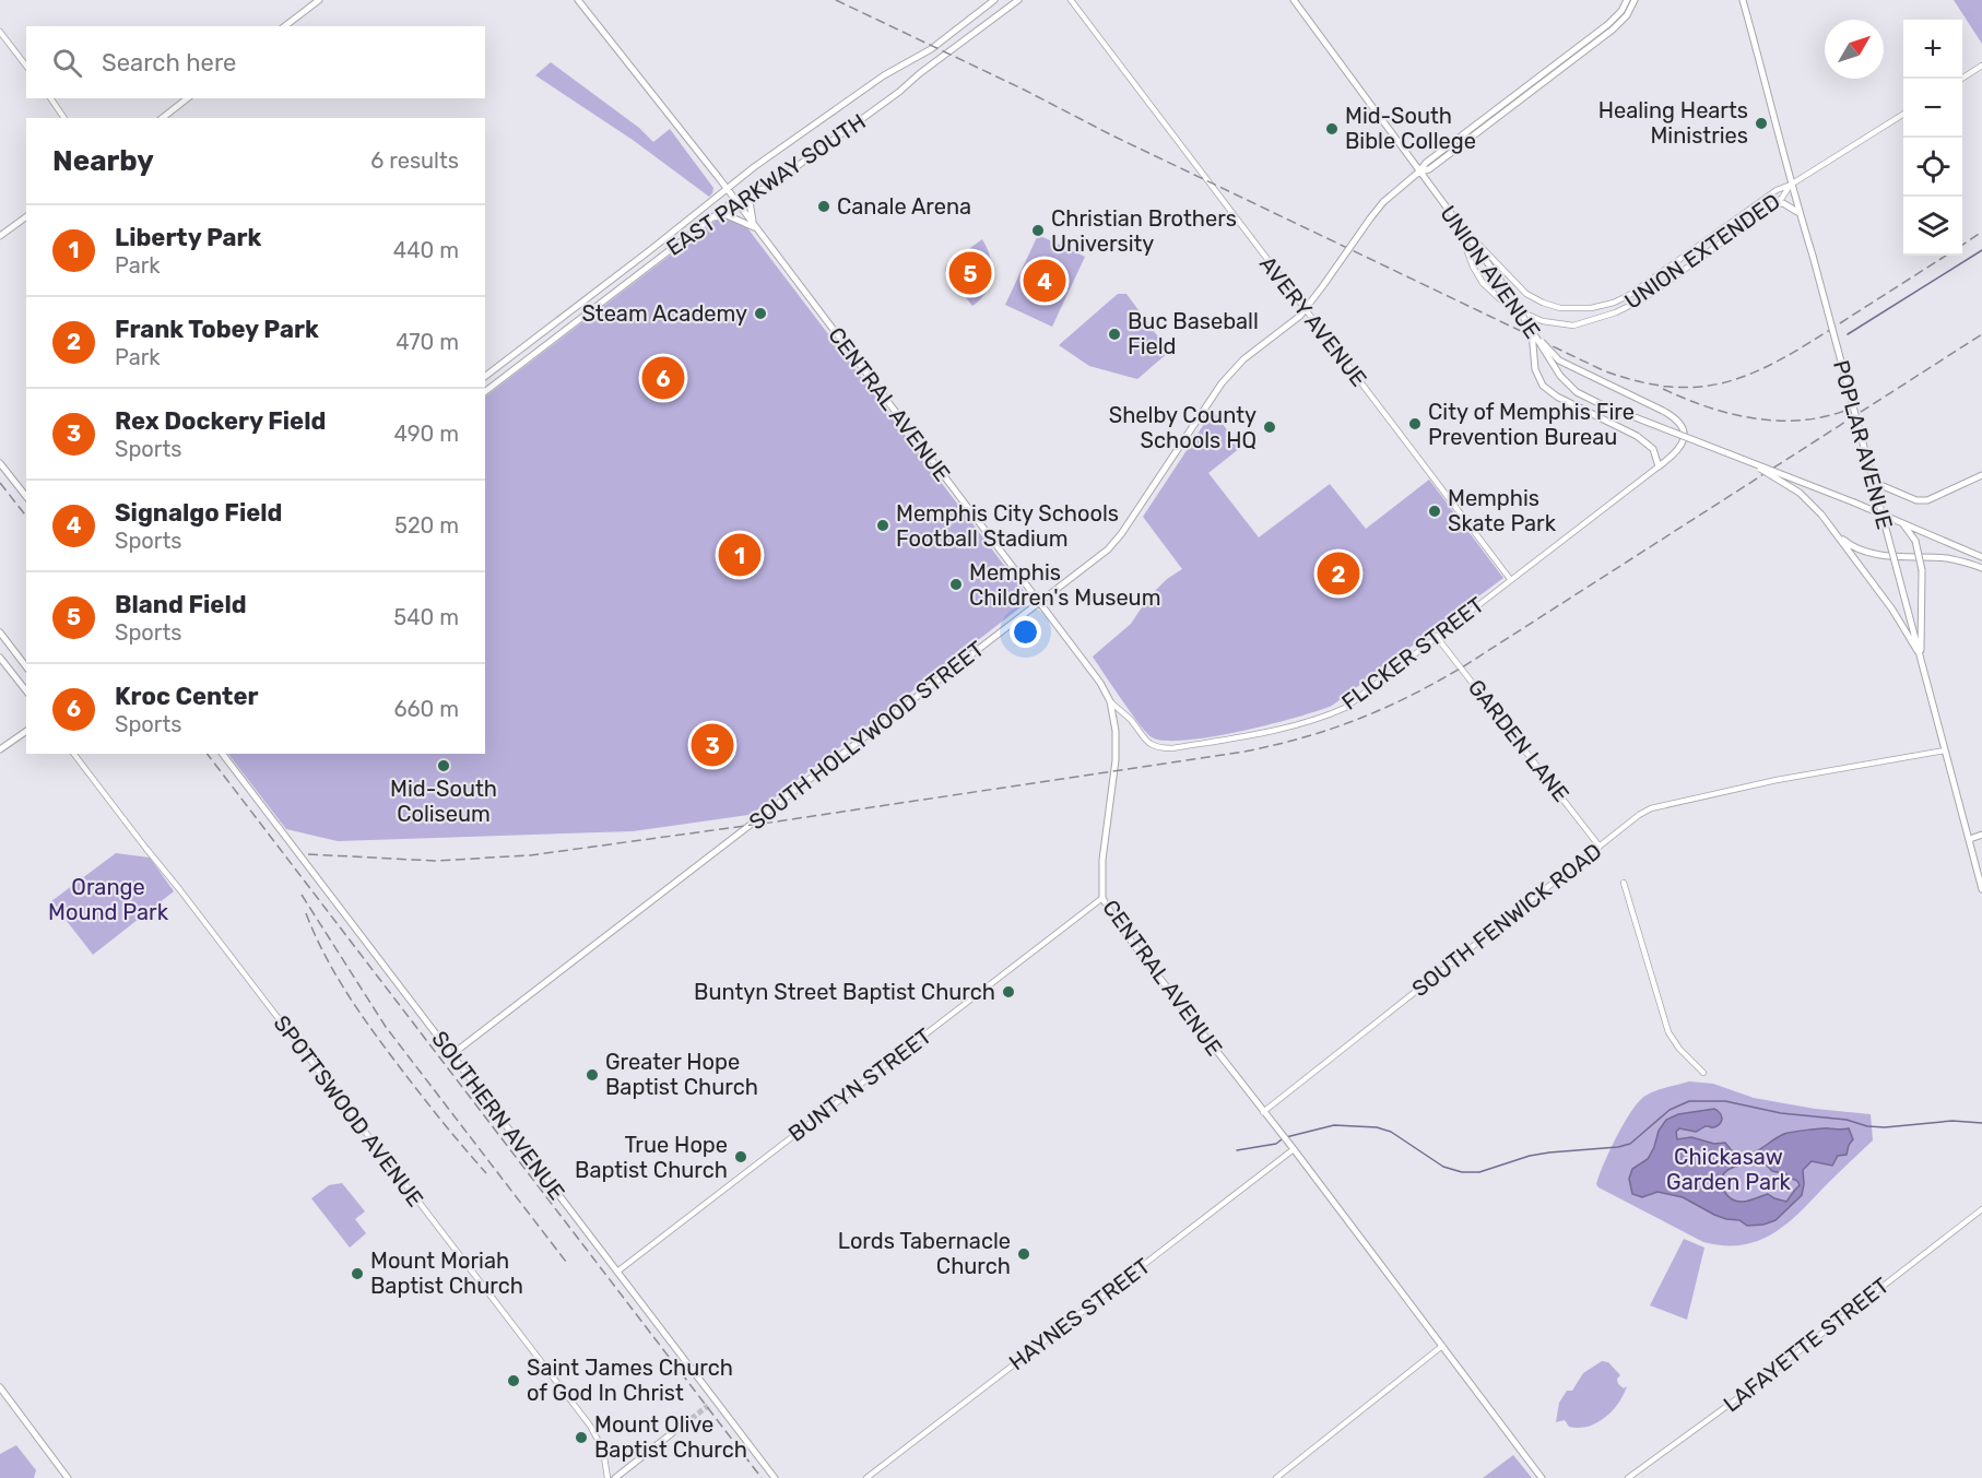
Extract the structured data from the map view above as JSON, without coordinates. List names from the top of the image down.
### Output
{
  "streets": {
    "main road": [
      "EAST PARKWAY SOUTH",
      "UNION AVENUE",
      "CENTRAL AVENUE",
      "POPLAR AVENUE",
      "SOUTH HOLLYWOOD STREET",
      "SOUTHERN AVENUE"
    ],
    "street": [
      "UNION EXTENDED",
      "AVERY AVENUE",
      "FLICKER STREET",
      "GARDEN LANE",
      "SOUTH FENWICK ROAD",
      "BUNTYN STREET",
      "SPOTTSWOOD AVENUE",
      "HAYNES STREET",
      "LAFAYETTE STREET"
    ]
  },
  "crossings": [
    ["EAST PARKWAY SOUTH", "CENTRAL AVENUE"],
    ["UNION EXTENDED", "UNION AVENUE"],
    ["UNION EXTENDED", "POPLAR AVENUE"],
    ["UNION AVENUE", "POPLAR AVENUE"],
    ["UNION AVENUE", "SOUTH HOLLYWOOD STREET"],
    ["AVERY AVENUE", "FLICKER STREET"],
    ["AVERY AVENUE", "SOUTH HOLLYWOOD STREET"],
    ["CENTRAL AVENUE", "FLICKER STREET"],
    ["CENTRAL AVENUE", "SOUTH HOLLYWOOD STREET"],
    ["CENTRAL AVENUE", "SOUTH FENWICK ROAD"],
    ["CENTRAL AVENUE", "BUNTYN STREET"],
    ["CENTRAL AVENUE", "HAYNES STREET"],
    ["POPLAR AVENUE", "SOUTH FENWICK ROAD"],
    ["FLICKER STREET", "GARDEN LANE"],
    ["SOUTH HOLLYWOOD STREET", "SOUTHERN AVENUE"],
    ["GARDEN LANE", "SOUTH FENWICK ROAD"],
    ["BUNTYN STREET", "SOUTHERN AVENUE"]
  ],
  "parks": ["Orange Mound Park", "Chickasaw Garden Park"],
  "places": [
    "Healing Hearts Ministries",
    "Mid-South Bible College",
    "Canale Arena",
    "Christian Brothers University",
    "Steam Academy",
    "Buc Baseball Field",
    "City of Memphis Fire Prevention Bureau",
    "Shelby County Schools HQ",
    "Memphis Skate Park",
    "Memphis City Schools Football Stadium",
    "Memphis Children's Museum",
    "Mid-South Coliseum",
    "Buntyn Street Baptist Church",
    "Greater Hope Baptist Church",
    "True Hope Baptist Church",
    "Lords Tabernacle Church",
    "Mount Moriah Baptist Church",
    "Saint James Church of God In Christ",
    "Mount Olive Baptist Church"
  ],
  "north": "top right",
  "page": {
    "map_buttons": ["+", "−"],
    "search": "Search here",
    "heading": ["Nearby", "6 results"],
    "list": [
      {
        "mark": "1",
        "name": "Liberty Park",
        "note": "Park",
        "value": "440 m"
      },
      {
        "mark": "2",
        "name": "Frank Tobey Park",
        "note": "Park",
        "value": "470 m"
      },
      {
        "mark": "3",
        "name": "Rex Dockery Field",
        "note": "Sports",
        "value": "490 m"
      },
      {
        "mark": "4",
        "name": "Signalgo Field",
        "note": "Sports",
        "value": "520 m"
      },
      {
        "mark": "5",
        "name": "Bland Field",
        "note": "Sports",
        "value": "540 m"
      },
      {
        "mark": "6",
        "name": "Kroc Center",
        "note": "Sports",
        "value": "660 m"
      }
    ],
    "pins": [
      "5",
      "4",
      "6",
      "1",
      "2",
      "3"
    ]
  }
}
